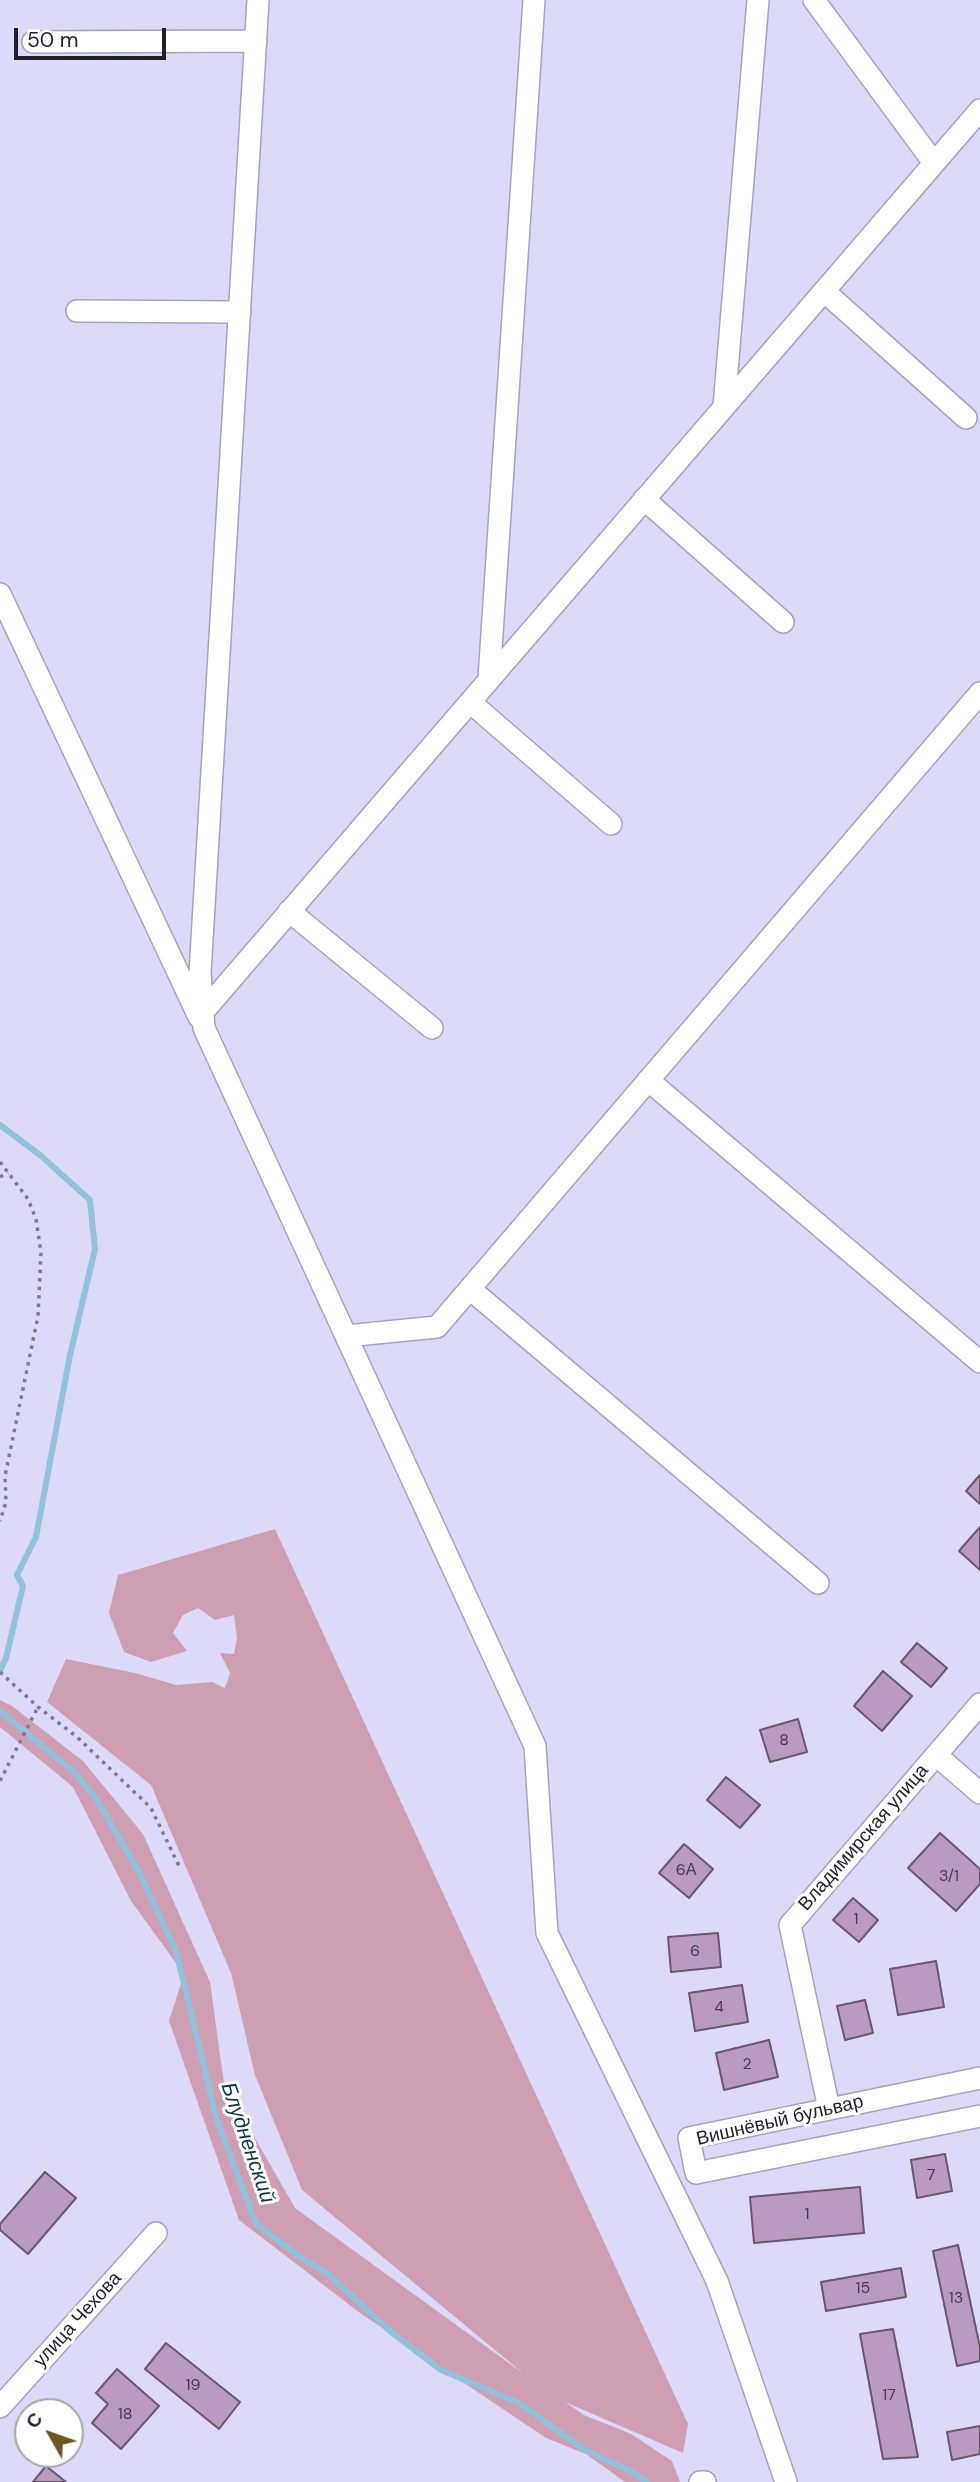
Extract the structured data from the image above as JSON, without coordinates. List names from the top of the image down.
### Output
{
  "streets": {
    "street": ["Владимирская улица", "Вишнёвый бульвар", "улица Чехова"]
  },
  "crossings": [
    ["Владимирская улица", "Вишнёвый бульвар"]
  ],
  "water": ["Блудненский"],
  "house_numbers": [
    "8",
    "6А",
    "3/1",
    "1",
    "6",
    "4",
    "2",
    "7",
    "1",
    "15",
    "13",
    "19",
    "17",
    "18"
  ],
  "scale_bar": "50 m",
  "north": "top left"
}
